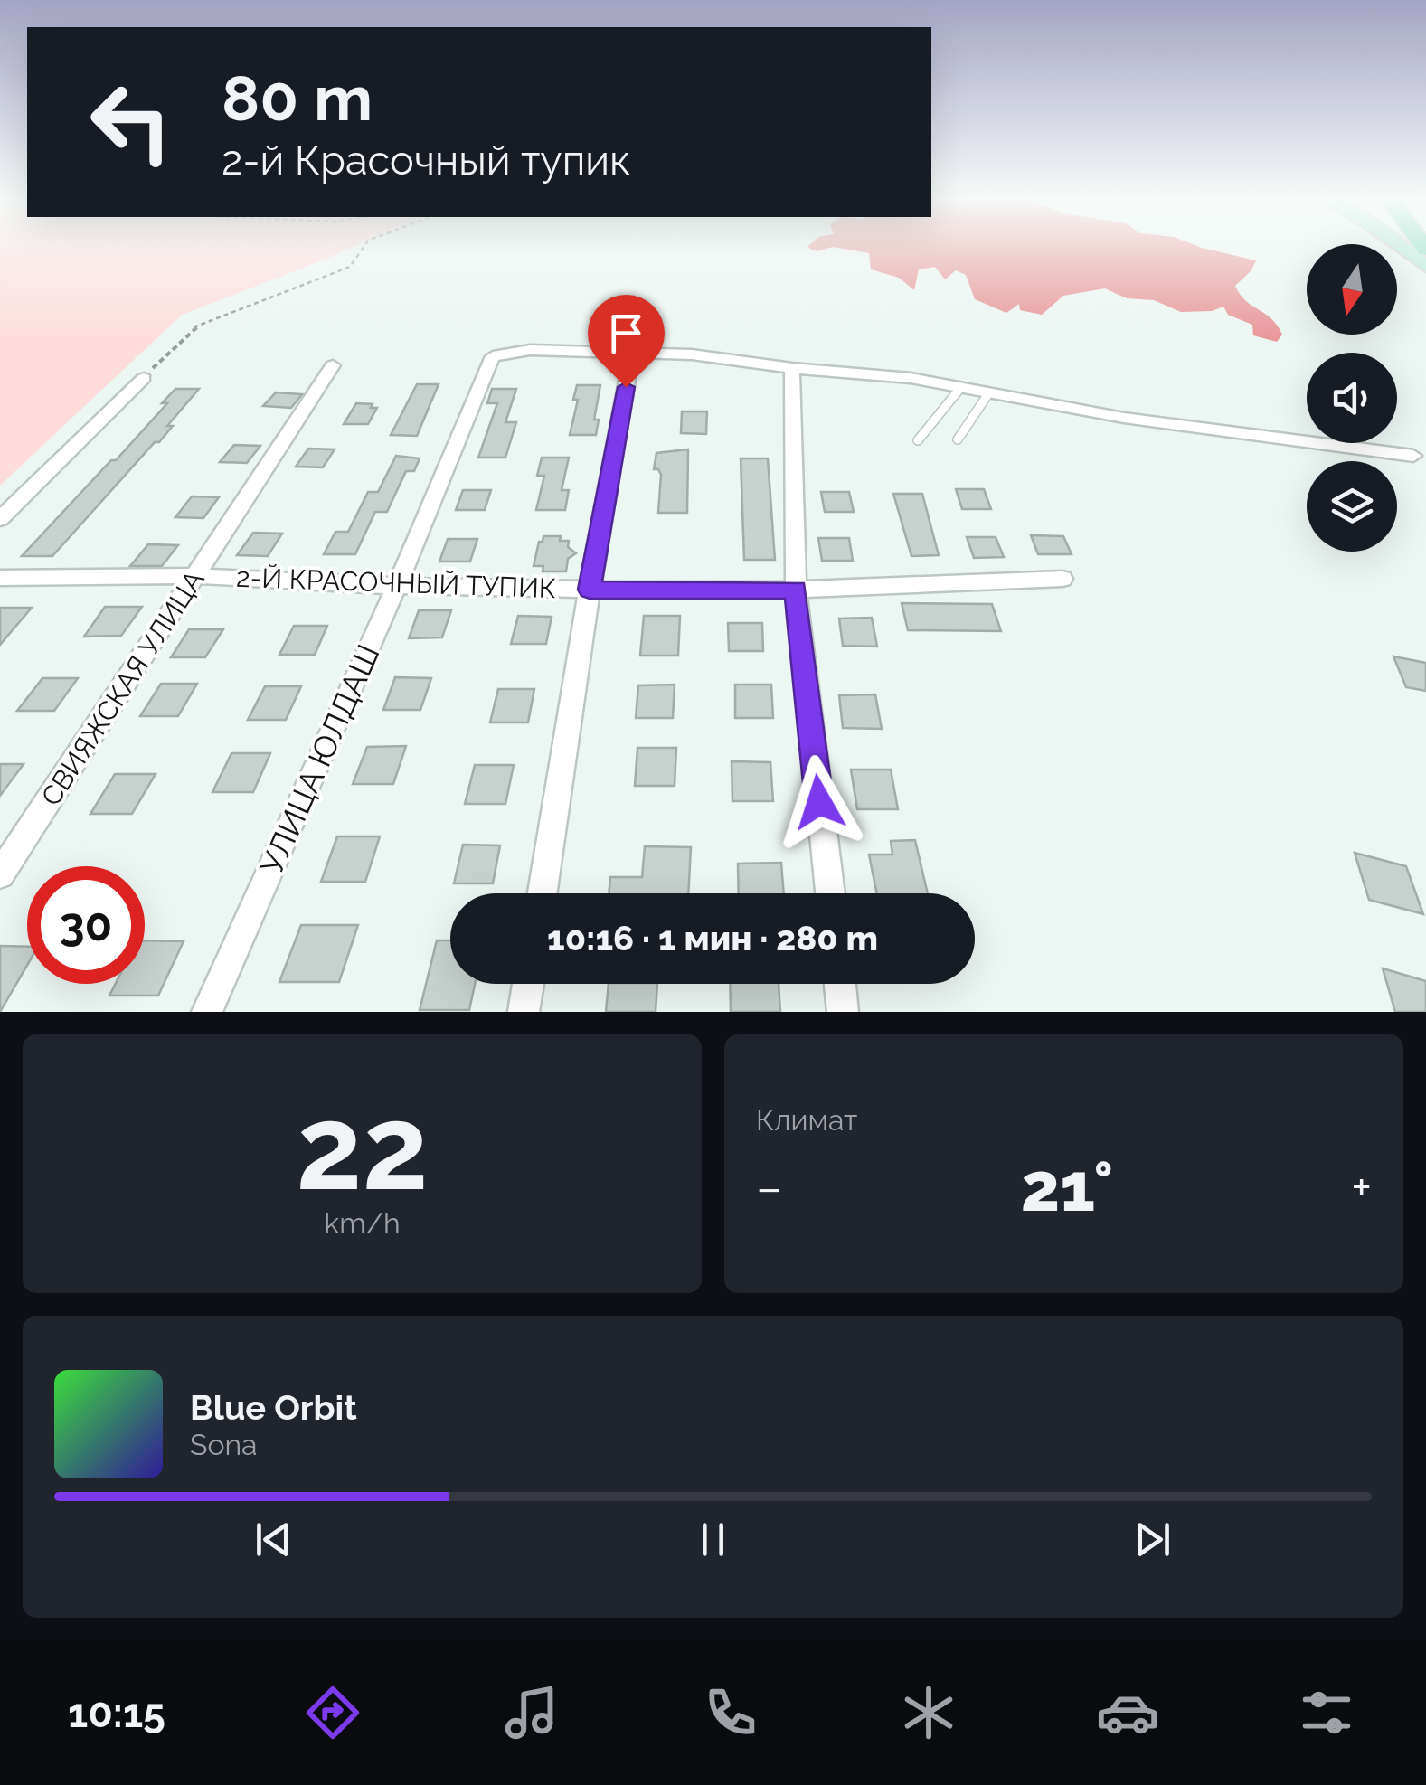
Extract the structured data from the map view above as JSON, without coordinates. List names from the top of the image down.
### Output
{
  "streets": {
    "street": ["2-Й КРАСОЧНЫЙ ТУПИК", "СВИЯЖСКАЯ УЛИЦА", "УЛИЦА ЮЛДАШ"]
  },
  "crossings": [
    ["2-Й КРАСОЧНЫЙ ТУПИК", "СВИЯЖСКАЯ УЛИЦА"],
    ["2-Й КРАСОЧНЫЙ ТУПИК", "УЛИЦА ЮЛДАШ"]
  ],
  "north": "bottom",
  "page": {
    "turn": ["80 m", "2-й Красочный тупик"],
    "limit": "30",
    "trip": "10:16 · 1 мин · 280 m",
    "tile": [
      ["22", "km/h"],
      "Климат"
    ],
    "heat": ["−", "21°", "+"],
    "song": ["Blue Orbit", "Sona"],
    "tabs": "10:15"
  }
}
